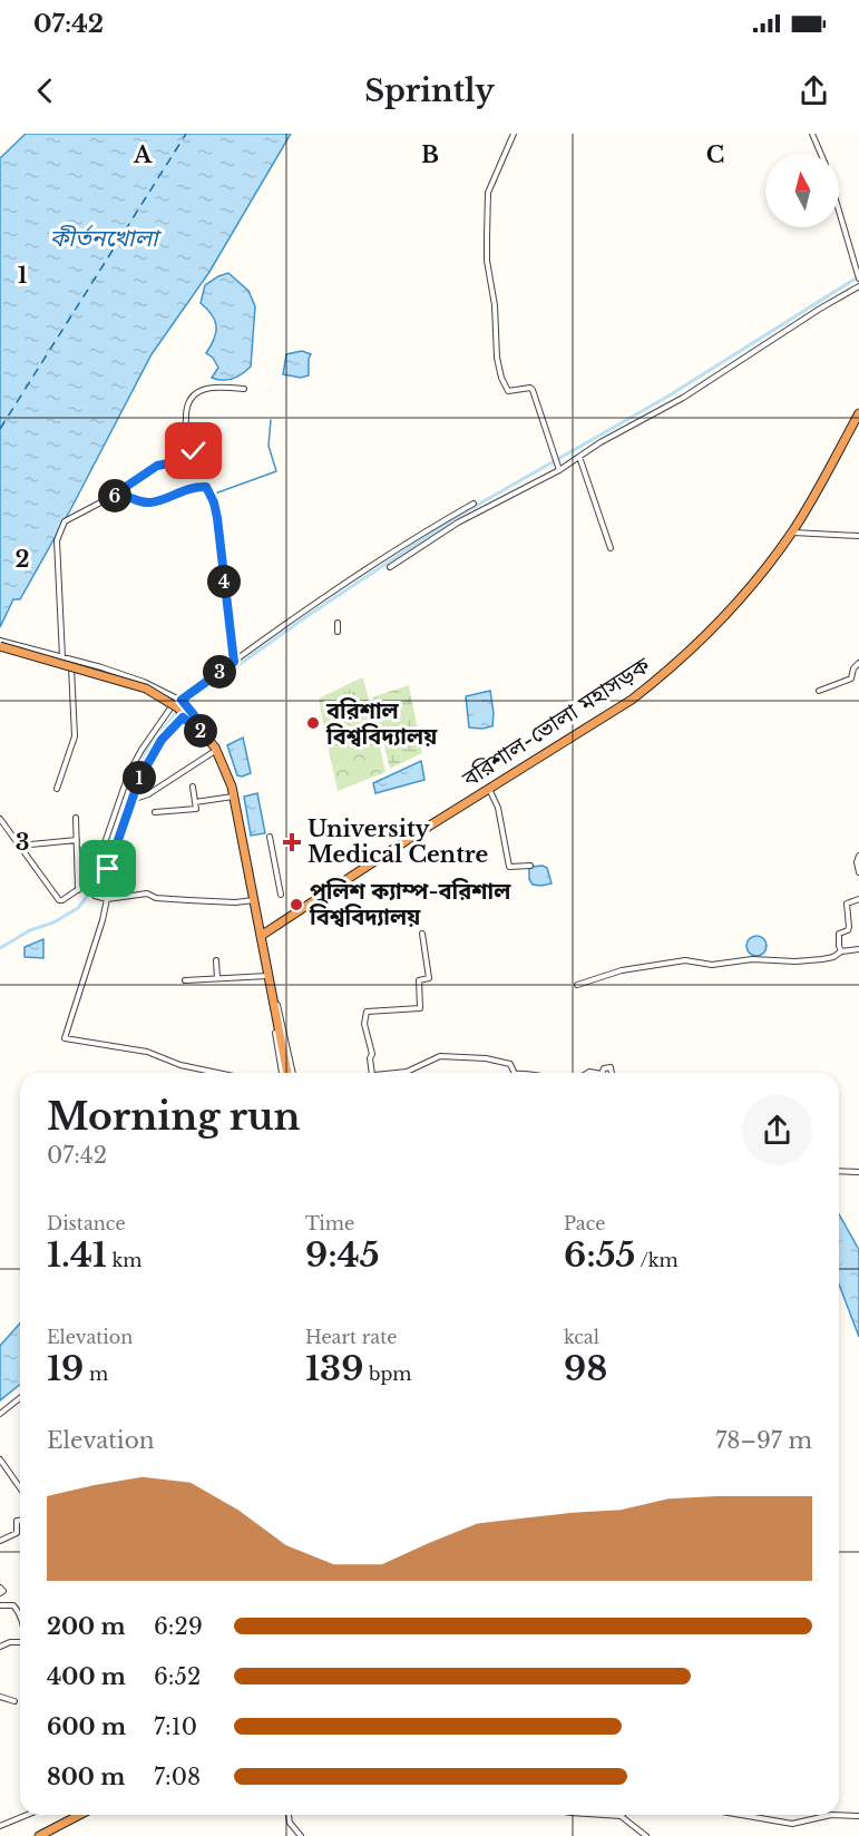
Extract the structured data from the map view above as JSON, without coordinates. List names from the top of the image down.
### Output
{
  "streets": {
    "highway": ["বরিশাল-ভোলা মহাসড়ক"]
  },
  "water": ["কীর্তনখোলা"],
  "places": {
    "other": ["বরিশাল বিশ্ববিদ্যালয়", "পুলিশ ক্যাম্প-বরিশাল বিশ্ববিদ্যালয়"],
    "health": ["University Medical Centre"]
  },
  "north": "top",
  "page": {
    "status": "07:42",
    "header": "Sprintly",
    "pins": [
      "6",
      "4",
      "3",
      "2",
      "1"
    ],
    "heading": ["Morning run", "07:42"],
    "stats": [
      ["Distance", "1.41 km"],
      ["Time", "9:45"],
      ["Pace", "6:55 /km"],
      ["Elevation", "19 m"],
      ["Heart rate", "139 bpm"],
      ["kcal", "98"]
    ],
    "chart": ["Elevation", "78–97 m"],
    "list": [
      {
        "name": "200 m",
        "note": "6:29"
      },
      {
        "name": "400 m",
        "note": "6:52"
      },
      {
        "name": "600 m",
        "note": "7:10"
      },
      {
        "name": "800 m",
        "note": "7:08"
      }
    ]
  },
  "grid": {
    "columns": ["A", "B", "C"],
    "rows": ["1", "2", "3"]
  }
}
